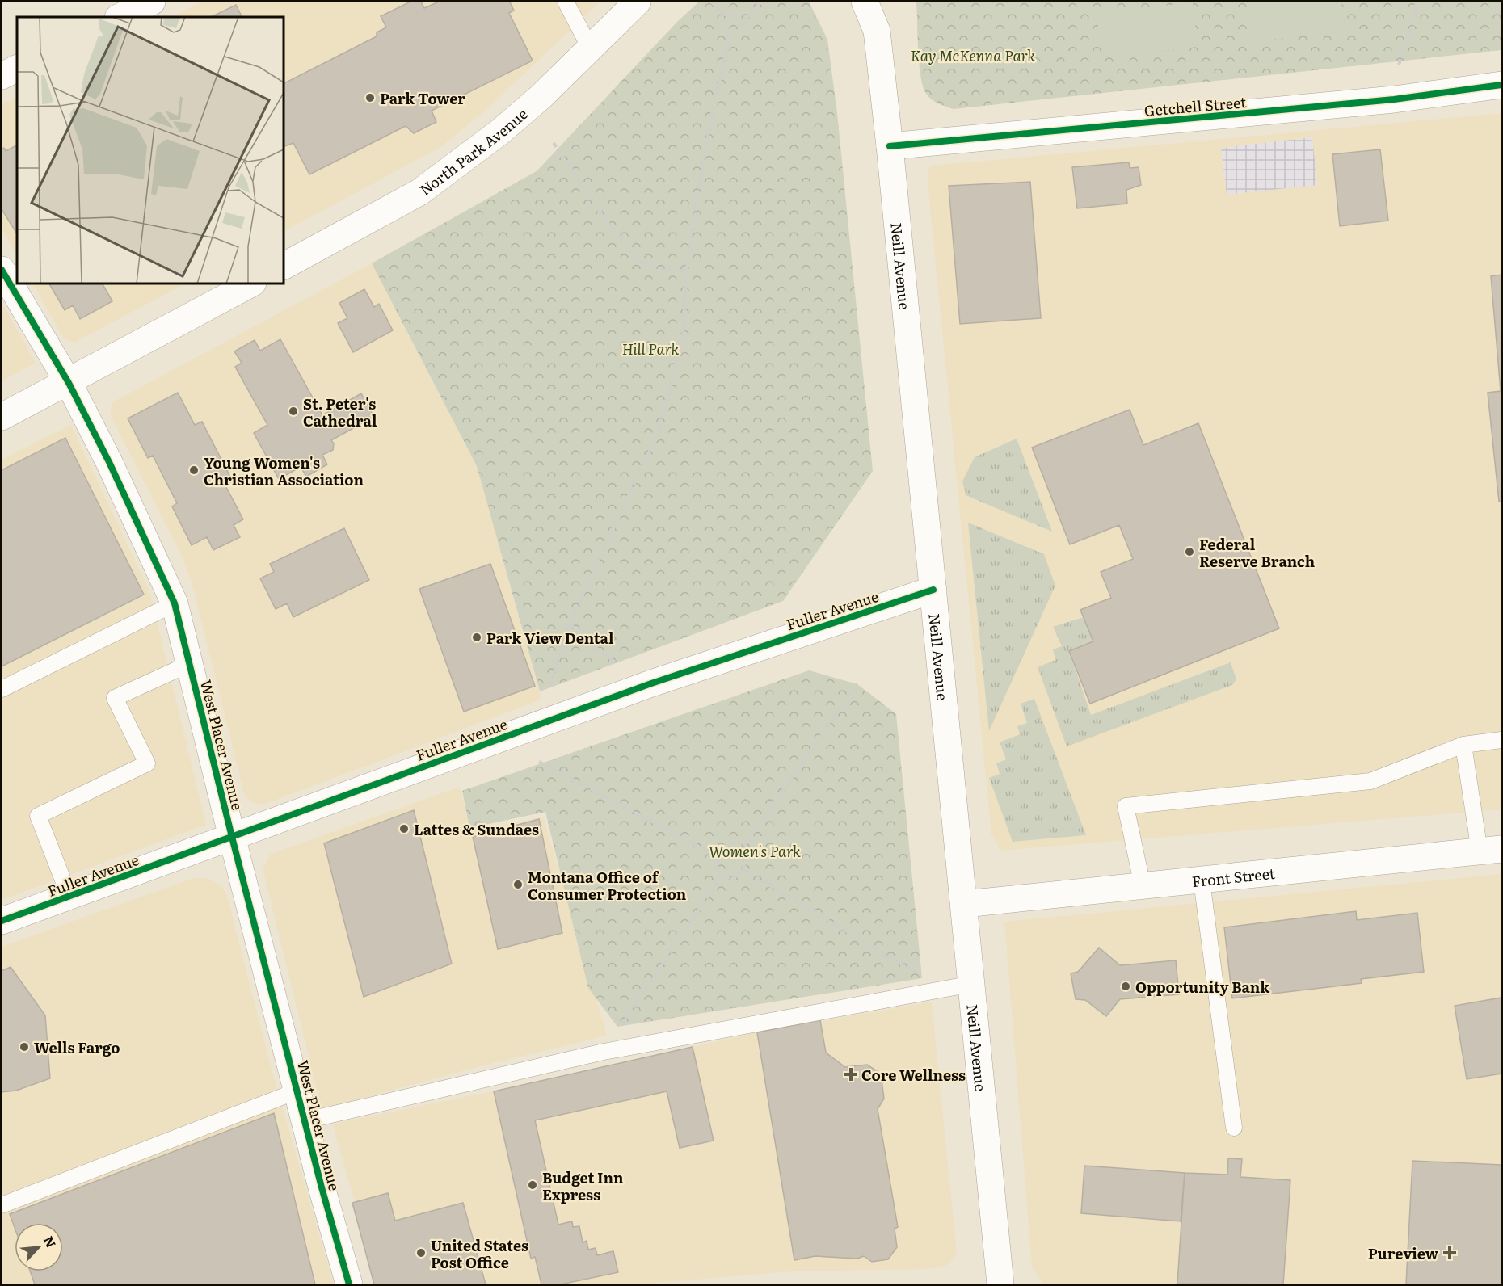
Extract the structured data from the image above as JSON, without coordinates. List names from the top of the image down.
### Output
{
  "streets": {
    "street": [
      "Getchell Street",
      "North Park Avenue",
      "Neill Avenue",
      "Fuller Avenue",
      "West Placer Avenue",
      "Front Street"
    ]
  },
  "crossings": [
    ["Getchell Street", "Neill Avenue"],
    ["Neill Avenue", "Fuller Avenue"],
    ["Neill Avenue", "Front Street"],
    ["Fuller Avenue", "West Placer Avenue"]
  ],
  "parks": ["Kay McKenna Park", "Hill Park", "Women's Park"],
  "places": {
    "other": [
      "Park Tower",
      "St. Peter's Cathedral",
      "Young Women's Christian Association",
      "Federal Reserve Branch",
      "Park View Dental",
      "Lattes & Sundaes",
      "Montana Office of Consumer Protection",
      "Opportunity Bank",
      "Wells Fargo",
      "Budget Inn Express",
      "United States Post Office"
    ],
    "health": ["Core Wellness", "Pureview"]
  },
  "north": "top right"
}
